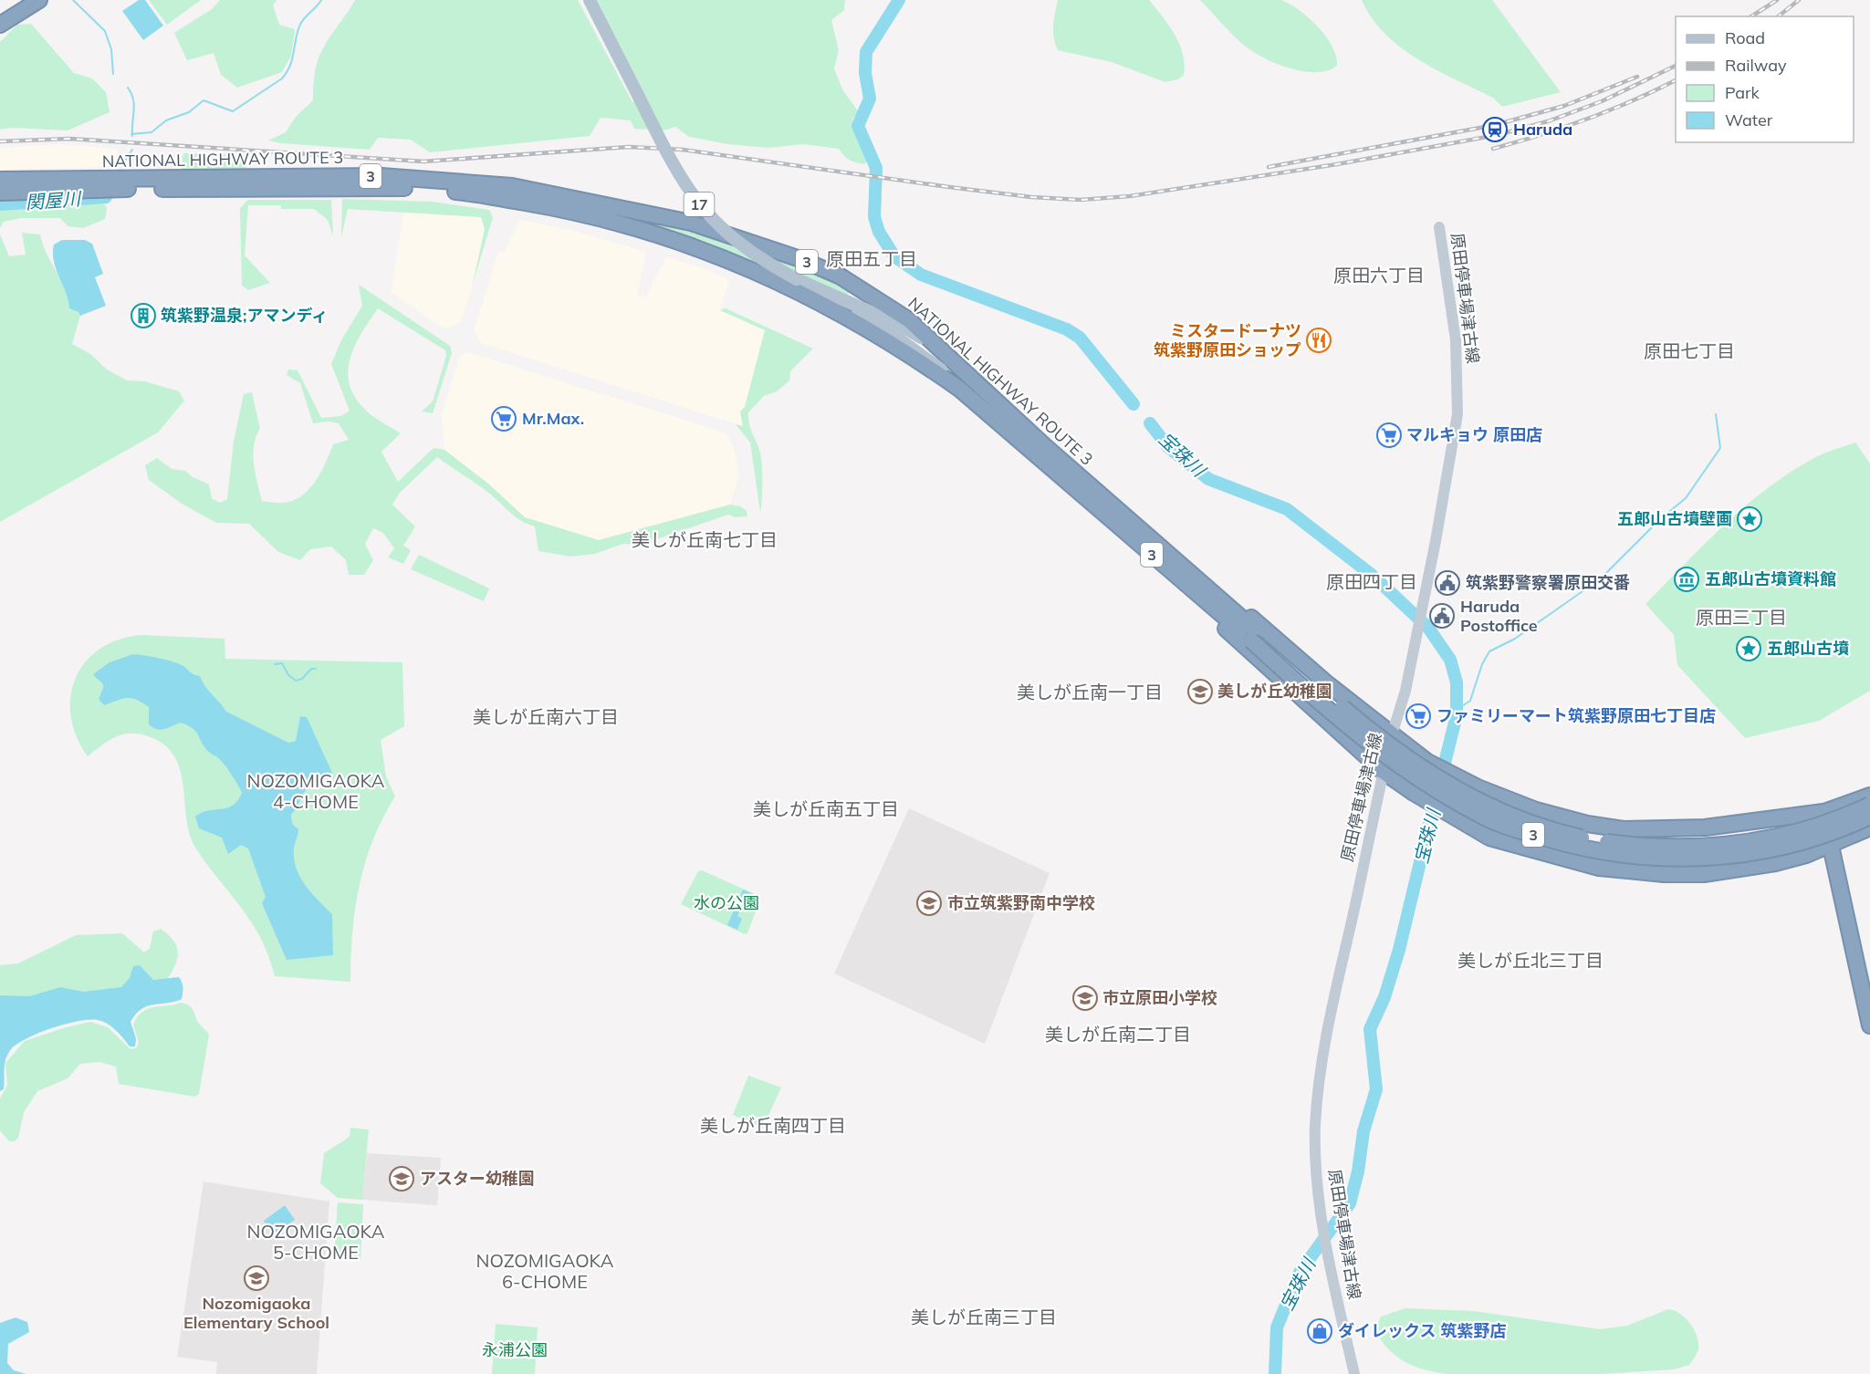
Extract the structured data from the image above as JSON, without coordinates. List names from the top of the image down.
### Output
{
  "streets": {
    "highway": ["NATIONAL HIGHWAY ROUTE 3", "3"],
    "main road": ["17", "原田停車場津古線"]
  },
  "crossings": [
    ["NATIONAL HIGHWAY ROUTE 3", "17"]
  ],
  "districts": [
    "原田五丁目",
    "原田六丁目",
    "原田七丁目",
    "美しが丘南七丁目",
    "原田四丁目",
    "原田三丁目",
    "美しが丘南一丁目",
    "美しが丘南六丁目",
    "NOZOMIGAOKA 4-CHOME",
    "美しが丘南五丁目",
    "美しが丘北三丁目",
    "美しが丘南二丁目",
    "美しが丘南四丁目",
    "NOZOMIGAOKA 5-CHOME",
    "NOZOMIGAOKA 6-CHOME",
    "美しが丘南三丁目"
  ],
  "water": ["関屋川", "宝珠川"],
  "parks": ["水の公園", "永浦公園"],
  "places": {
    "station": ["Haruda"],
    "building": ["筑紫野温泉;アマンディ"],
    "restaurant": ["ミスタードーナツ 筑紫野原田ショップ"],
    "supermarket": ["Mr.Max.", "マルキョウ 原田店", "ファミリーマート筑紫野原田七丁目店"],
    "place": ["五郎山古墳壁画", "五郎山古墳"],
    "museum": ["五郎山古墳資料館"],
    "public building": ["筑紫野警察署原田交番", "Haruda Postoffice"],
    "school or university": [
      "美しが丘幼稚園",
      "市立筑紫野南中学校",
      "市立原田小学校",
      "アスター幼稚園",
      "Nozomigaoka Elementary School"
    ],
    "shop": ["ダイレックス 筑紫野店"]
  },
  "legend": [
    "Road",
    "Railway",
    "Park",
    "Water"
  ]
}
